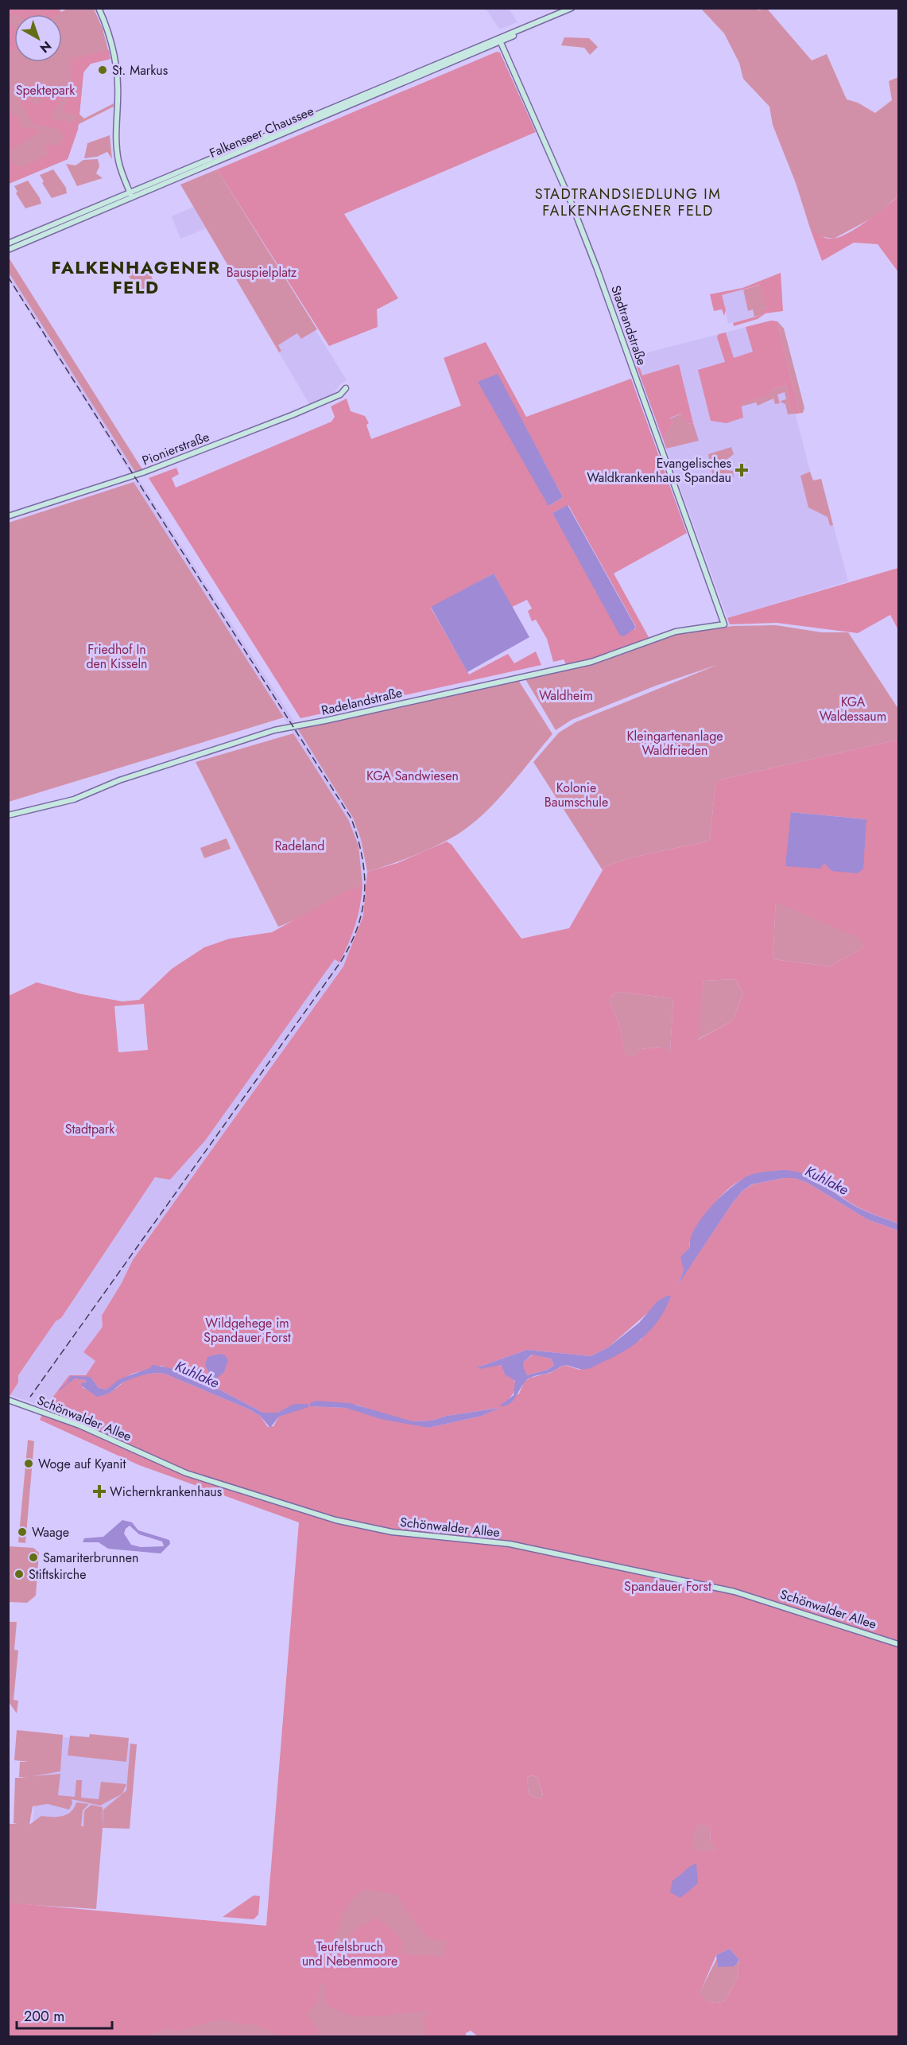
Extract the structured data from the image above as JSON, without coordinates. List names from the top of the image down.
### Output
{
  "streets": {
    "street": [
      "Falkenseer Chaussee",
      "Stadtrandstraße",
      "Pionierstraße",
      "Radelandstraße",
      "Schönwalder Allee"
    ]
  },
  "crossings": [
    ["Falkenseer Chaussee", "Stadtrandstraße"],
    ["Stadtrandstraße", "Radelandstraße"]
  ],
  "districts": ["STADTRANDSIEDLUNG IM FALKENHAGENER FELD", "FALKENHAGENER FELD"],
  "water": ["Kuhlake"],
  "parks": [
    "Spektepark",
    "Bauspielplatz",
    "Friedhof In den Kisseln",
    "Waldheim",
    "KGA Waldessaum",
    "Kleingartenanlage Waldfrieden",
    "KGA Sandwiesen",
    "Kolonie Baumschule",
    "Radeland",
    "Stadtpark",
    "Wildgehege im Spandauer Forst",
    "Spandauer Forst",
    "Teufelsbruch und Nebenmoore"
  ],
  "places": {
    "other": [
      "St. Markus",
      "Woge auf Kyanit",
      "Waage",
      "Samariterbrunnen",
      "Stiftskirche"
    ],
    "health": ["Evangelisches Waldkrankenhaus Spandau", "Wichernkrankenhaus"]
  },
  "scale_bar": "200 m",
  "north": "bottom right"
}
